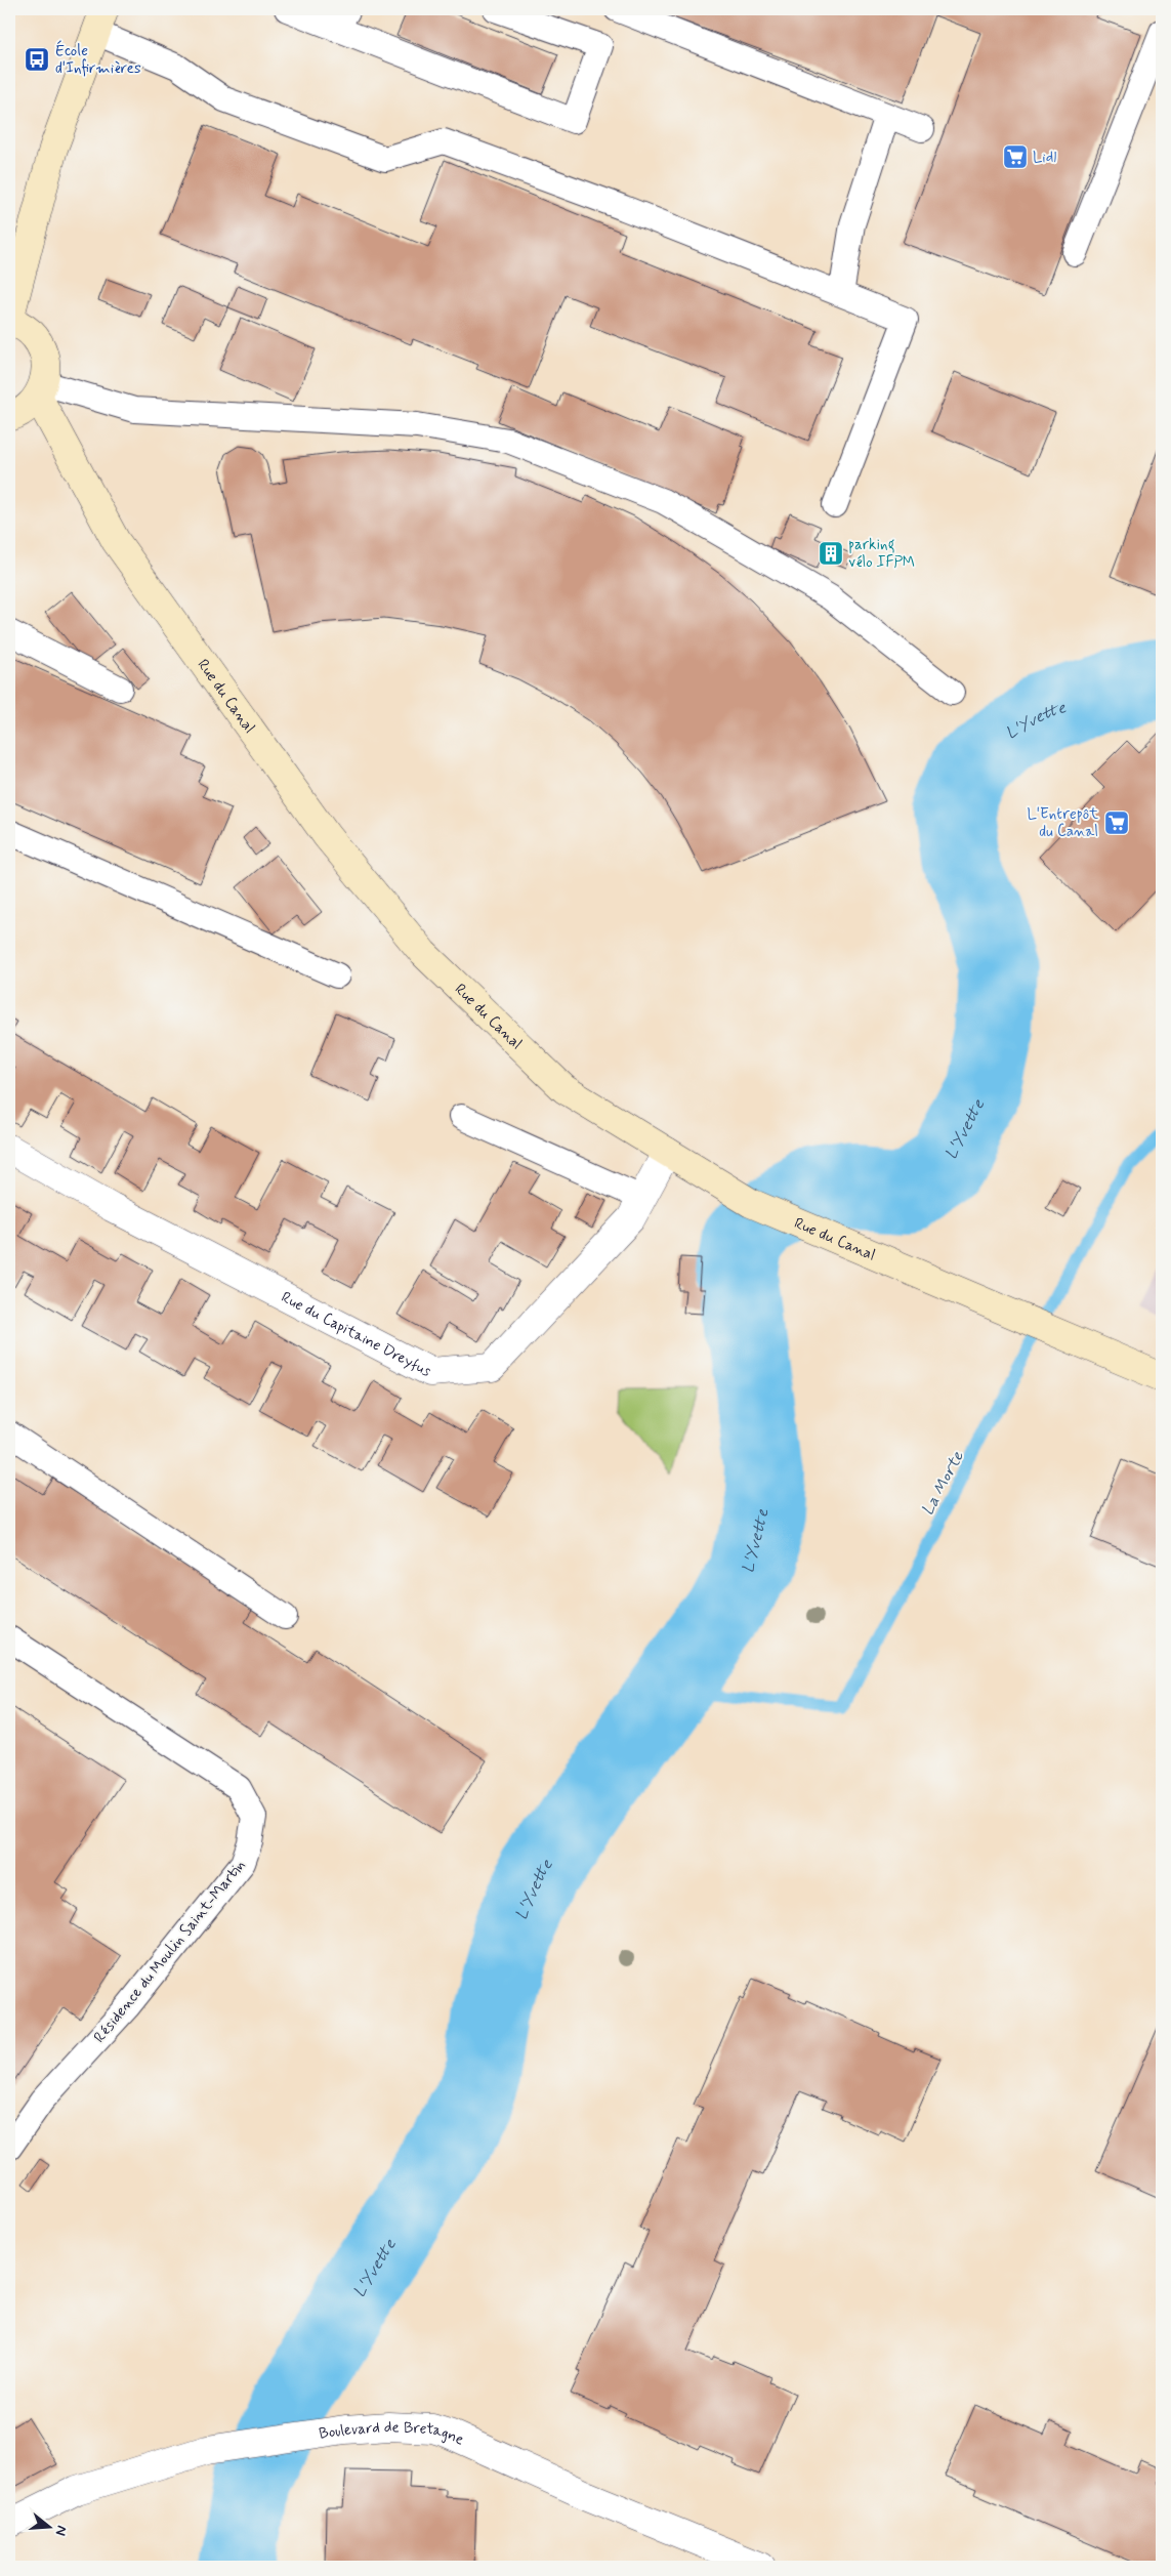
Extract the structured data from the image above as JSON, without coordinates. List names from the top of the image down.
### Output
{
  "streets": {
    "street": ["Rue du Canal", "Rue du Capitaine Dreyfus", "Boulevard de Bretagne"],
    "lane": ["Résidence du Moulin Saint-Martin"]
  },
  "crossings": [
    ["Rue du Canal", "Rue du Capitaine Dreyfus"]
  ],
  "water": ["L'Yvette", "La Morte"],
  "places": {
    "bus stop": ["École d'Infirmières"],
    "supermarket": ["Lidl", "L'Entrepôt du Canal"],
    "building": ["parking vélo IFPM"]
  },
  "north": "right"
}
